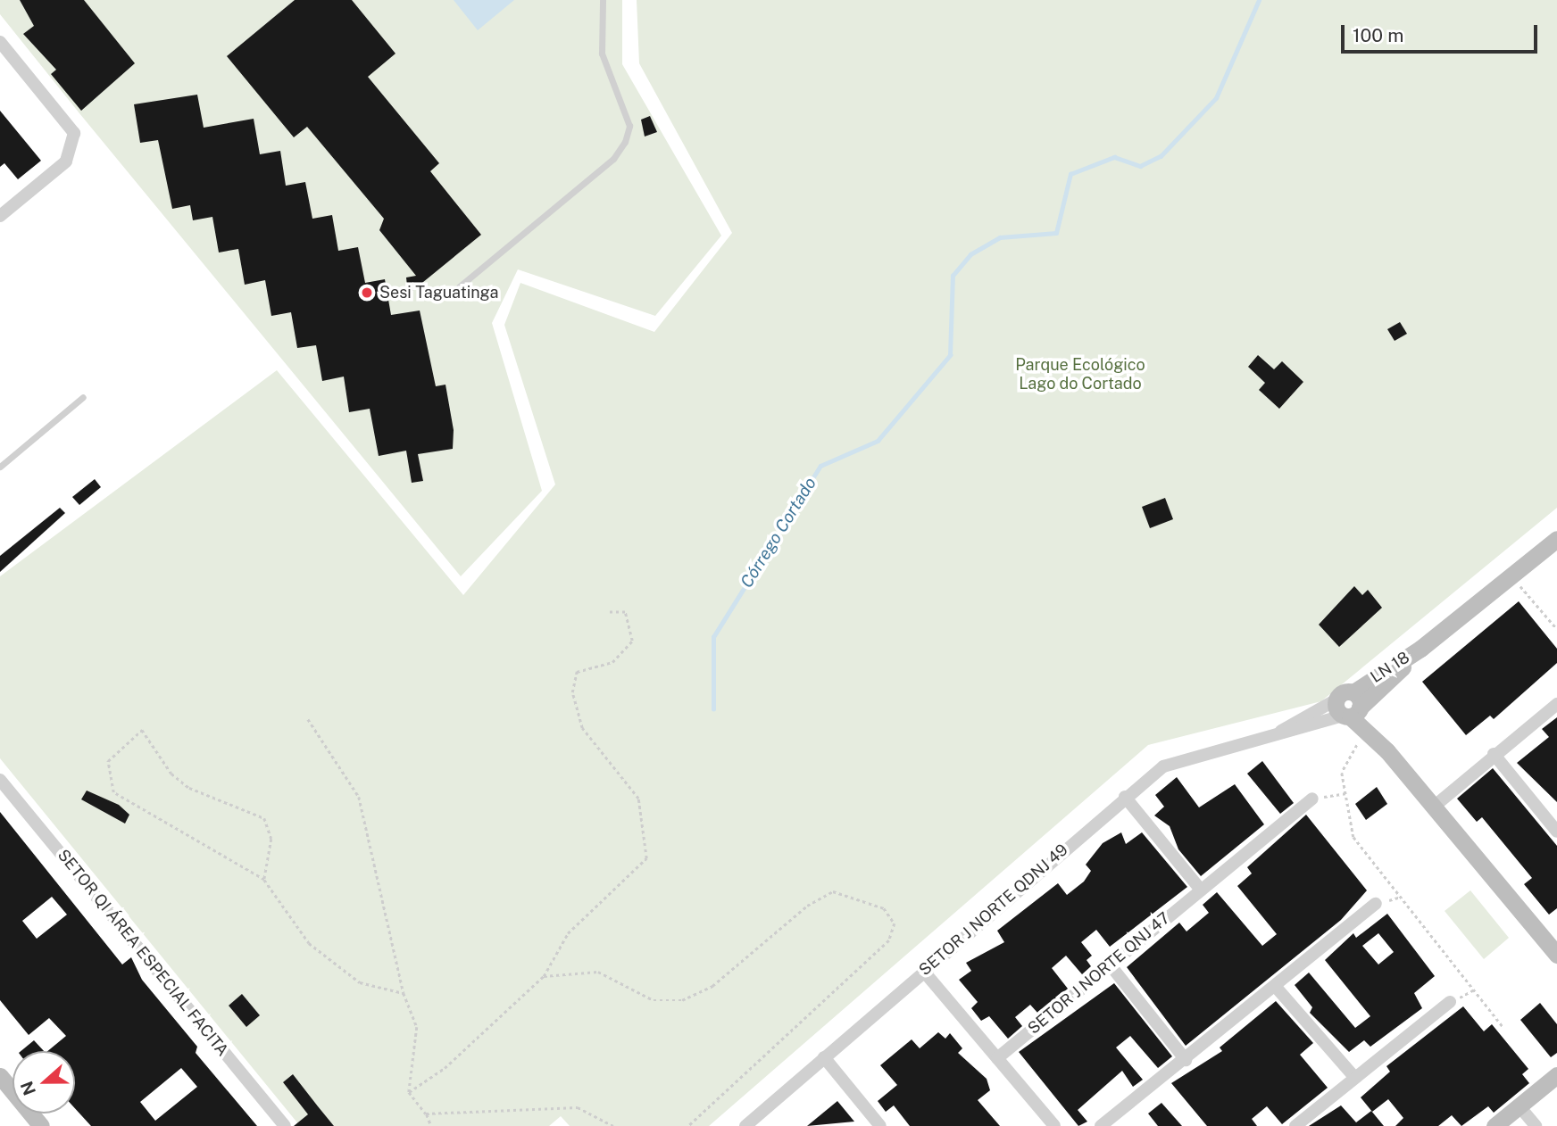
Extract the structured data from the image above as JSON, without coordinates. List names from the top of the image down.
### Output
{
  "streets": {
    "street": [
      "LN 18",
      "SETOR J NORTE QDNJ 49",
      "SETOR QI ÁREA ESPECIAL FACITA",
      "SETOR J NORTE QNJ 47"
    ]
  },
  "crossings": [
    ["LN 18", "SETOR J NORTE QDNJ 49"]
  ],
  "water": ["Córrego Cortado"],
  "parks": ["Parque Ecológico Lago do Cortado"],
  "places": ["Sesi Taguatinga"],
  "scale_bar": "100 m",
  "north": "left"
}
